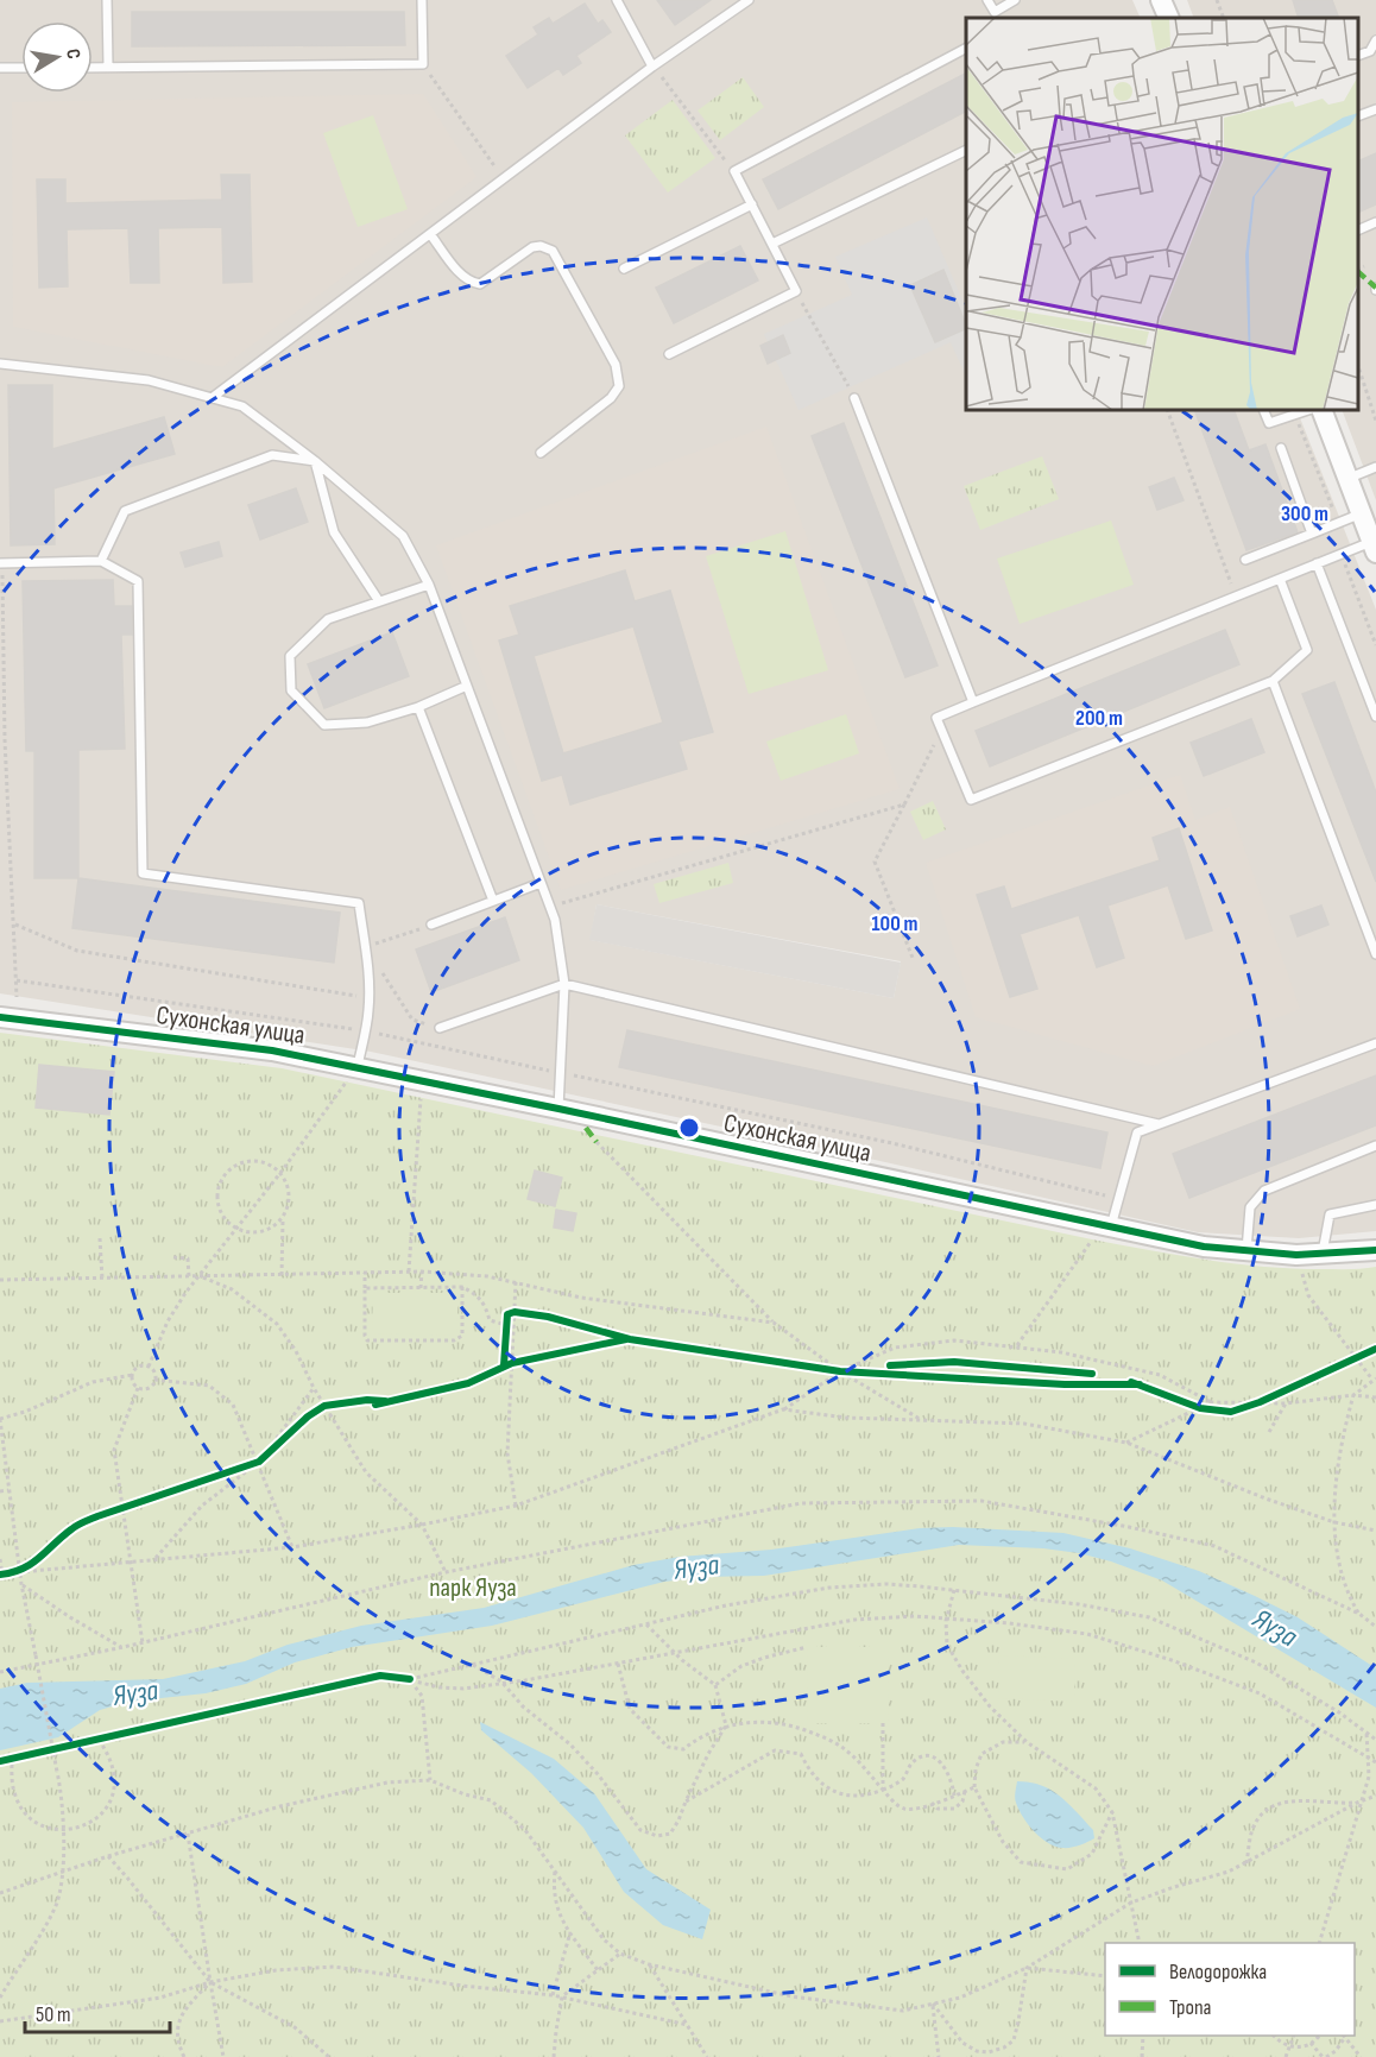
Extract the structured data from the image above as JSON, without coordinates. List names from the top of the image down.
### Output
{
  "streets": {
    "street": ["Сухонская улица"]
  },
  "water": ["Яуза"],
  "parks": ["парк Яуза"],
  "legend": ["Велодорожка", "Тропа"],
  "scale_bar": "50 m",
  "north": "right",
  "rings": ["300 m", "200 m", "100 m"]
}
